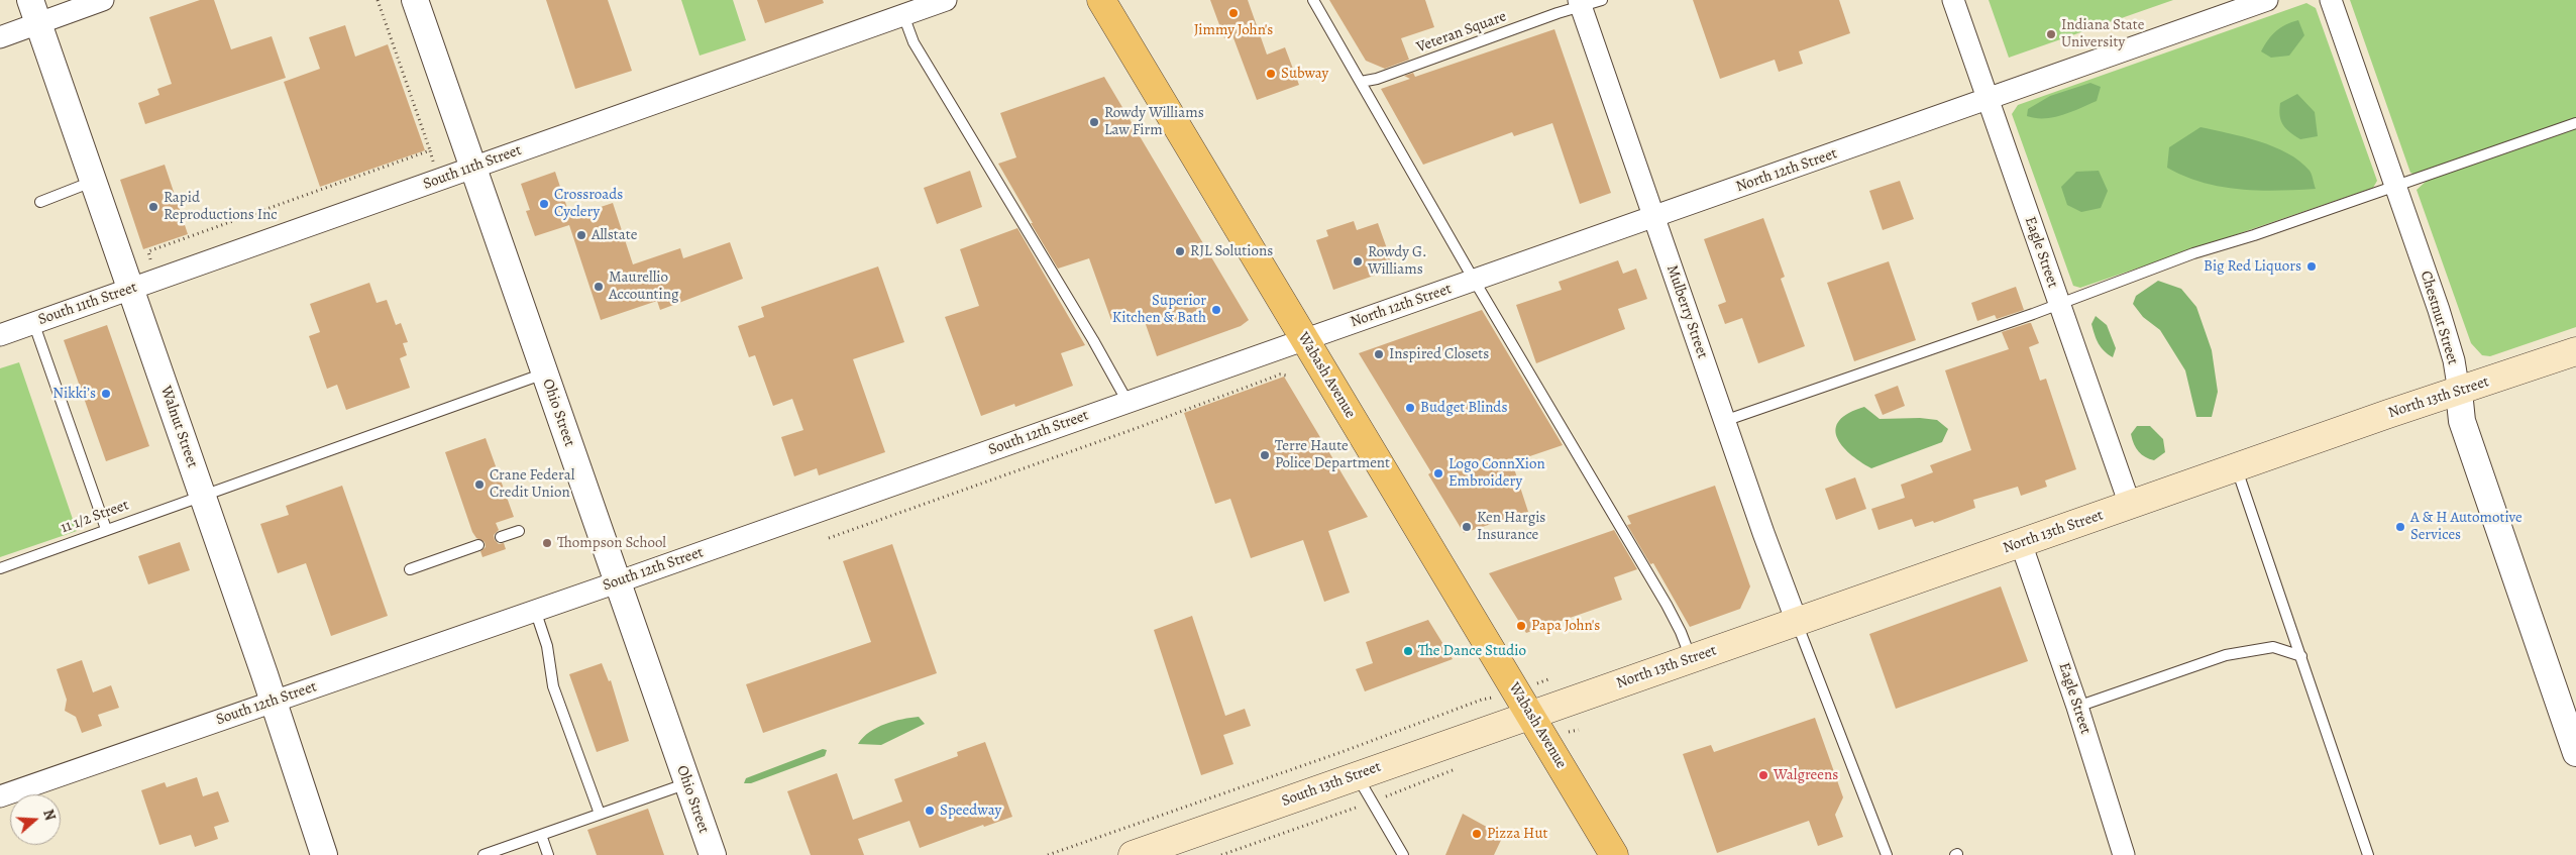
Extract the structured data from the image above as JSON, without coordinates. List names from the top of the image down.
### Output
{
  "streets": {
    "main road": ["Wabash Avenue", "North 13th Street", "South 13th Street"],
    "street": [
      "South 11th Street",
      "North 12th Street",
      "Eagle Street",
      "Mulberry Street",
      "Chestnut Street",
      "Ohio Street",
      "Walnut Street",
      "South 12th Street"
    ],
    "lane": ["Veteran Square", "11 1/2 Street"]
  },
  "crossings": [
    ["Veteran Square", "Mulberry Street"],
    ["South 11th Street", "Ohio Street"],
    ["South 11th Street", "Walnut Street"],
    ["North 12th Street", "Eagle Street"],
    ["North 12th Street", "Mulberry Street"],
    ["North 12th Street", "Wabash Avenue"],
    ["North 12th Street", "South 12th Street"],
    ["Eagle Street", "North 13th Street"],
    ["Mulberry Street", "North 13th Street"],
    ["Chestnut Street", "North 13th Street"],
    ["Wabash Avenue", "North 13th Street"],
    ["Wabash Avenue", "South 12th Street"],
    ["Wabash Avenue", "South 13th Street"],
    ["North 13th Street", "South 13th Street"],
    ["Ohio Street", "South 12th Street"],
    ["Ohio Street", "11 1/2 Street"],
    ["Walnut Street", "South 12th Street"],
    ["Walnut Street", "11 1/2 Street"]
  ],
  "places": [
    "Jimmy John's",
    "Indiana State University",
    "Subway",
    "Rowdy Williams Law Firm",
    "Crossroads Cyclery",
    "Rapid Reproductions Inc",
    "Allstate",
    "RJL Solutions",
    "Rowdy G. Williams",
    "Big Red Liquors",
    "Maurellio Accounting",
    "Superior Kitchen & Bath",
    "Inspired Closets",
    "Nikki’s",
    "Budget Blinds",
    "Terre Haute Police Department",
    "Logo ConnXion Embroidery",
    "Crane Federal Credit Union",
    "Ken Hargis Insurance",
    "A & H Automotive Services",
    "Thompson School",
    "Papa John's",
    "The Dance Studio",
    "Walgreens",
    "Speedway",
    "Pizza Hut"
  ],
  "north": "right"
}
